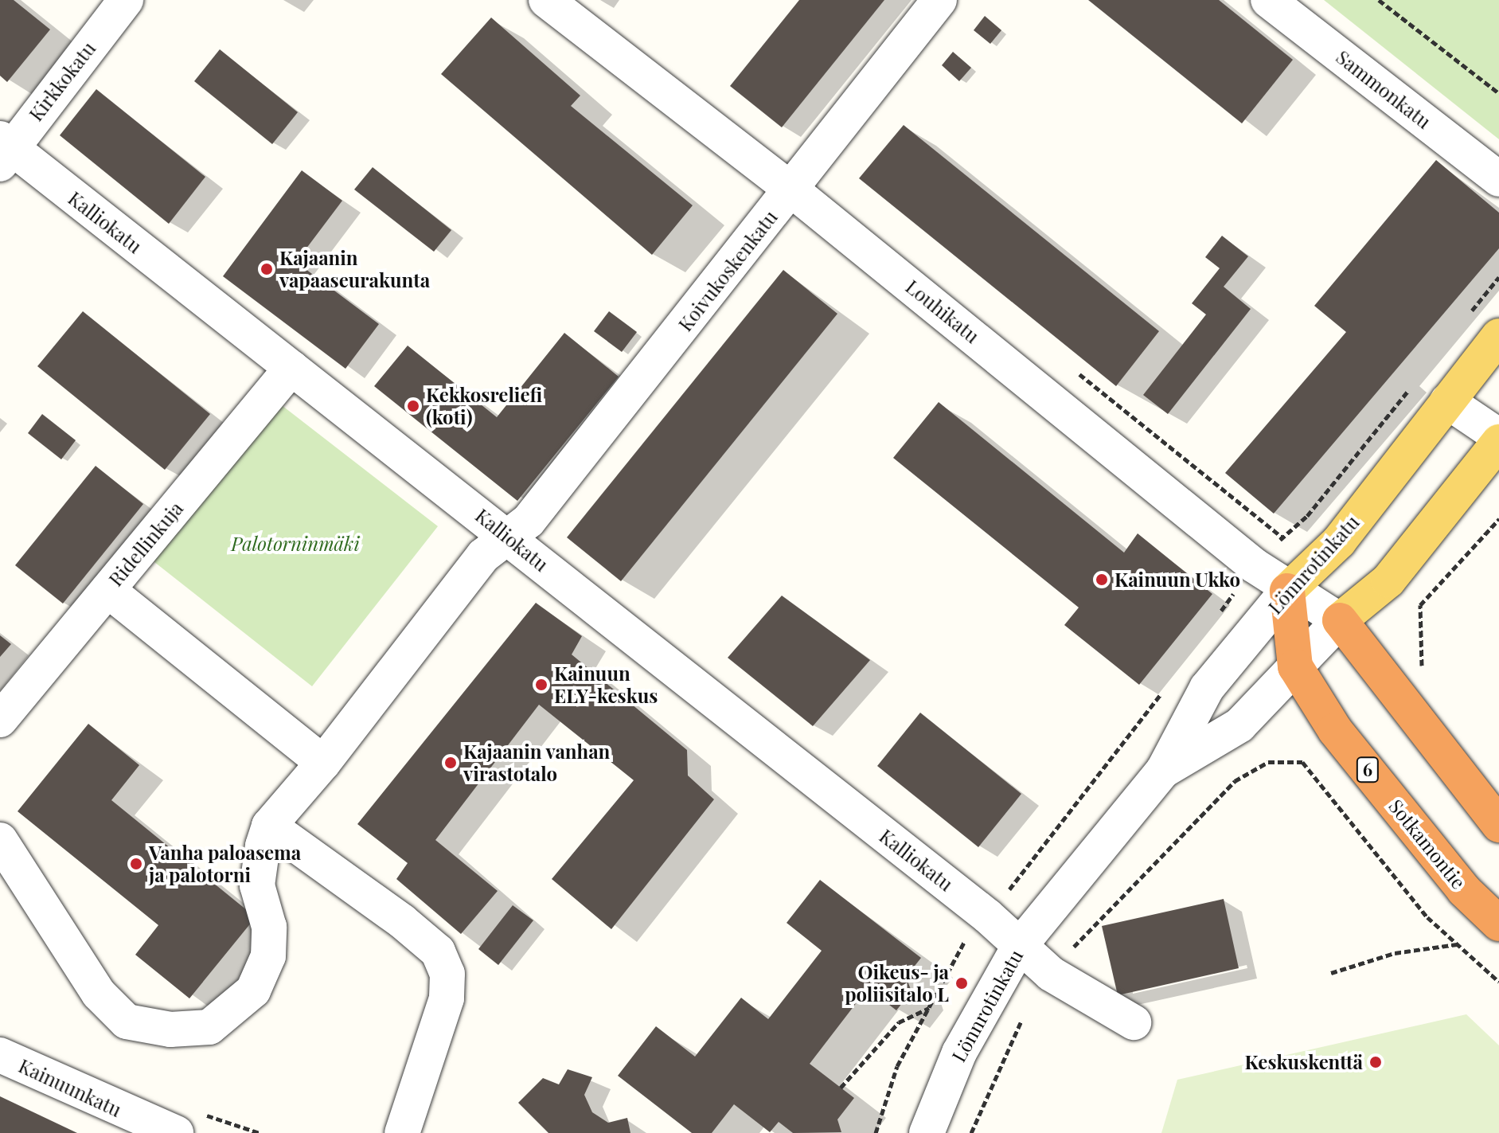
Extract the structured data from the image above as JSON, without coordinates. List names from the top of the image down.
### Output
{
  "streets": {
    "highway": ["6", "Sotkamontie"],
    "main road": ["Lönnrotinkatu"],
    "street": [
      "Kirkkokatu",
      "Sammonkatu",
      "Kalliokatu",
      "Koivukoskenkatu",
      "Louhikatu",
      "Ridellinkuja",
      "Kainuunkatu"
    ]
  },
  "crossings": [
    ["Kirkkokatu", "Kalliokatu"],
    ["Kalliokatu", "Koivukoskenkatu"],
    ["Kalliokatu", "Ridellinkuja"],
    ["Kalliokatu", "Lönnrotinkatu"],
    ["Koivukoskenkatu", "Louhikatu"],
    ["Louhikatu", "Lönnrotinkatu"],
    ["Louhikatu", "Sotkamontie"],
    ["Lönnrotinkatu", "Sotkamontie"]
  ],
  "parks": ["Palotorninmäki"],
  "places": [
    "Kajaanin vapaaseurakunta",
    "Kekkosreliefi (koti)",
    "Kainuun Ukko",
    "Kainuun ELY-keskus",
    "Kajaanin vanhan virastotalo",
    "Vanha paloasema ja palotorni",
    "Oikeus- ja poliisitalo L",
    "Keskuskenttä"
  ]
}
